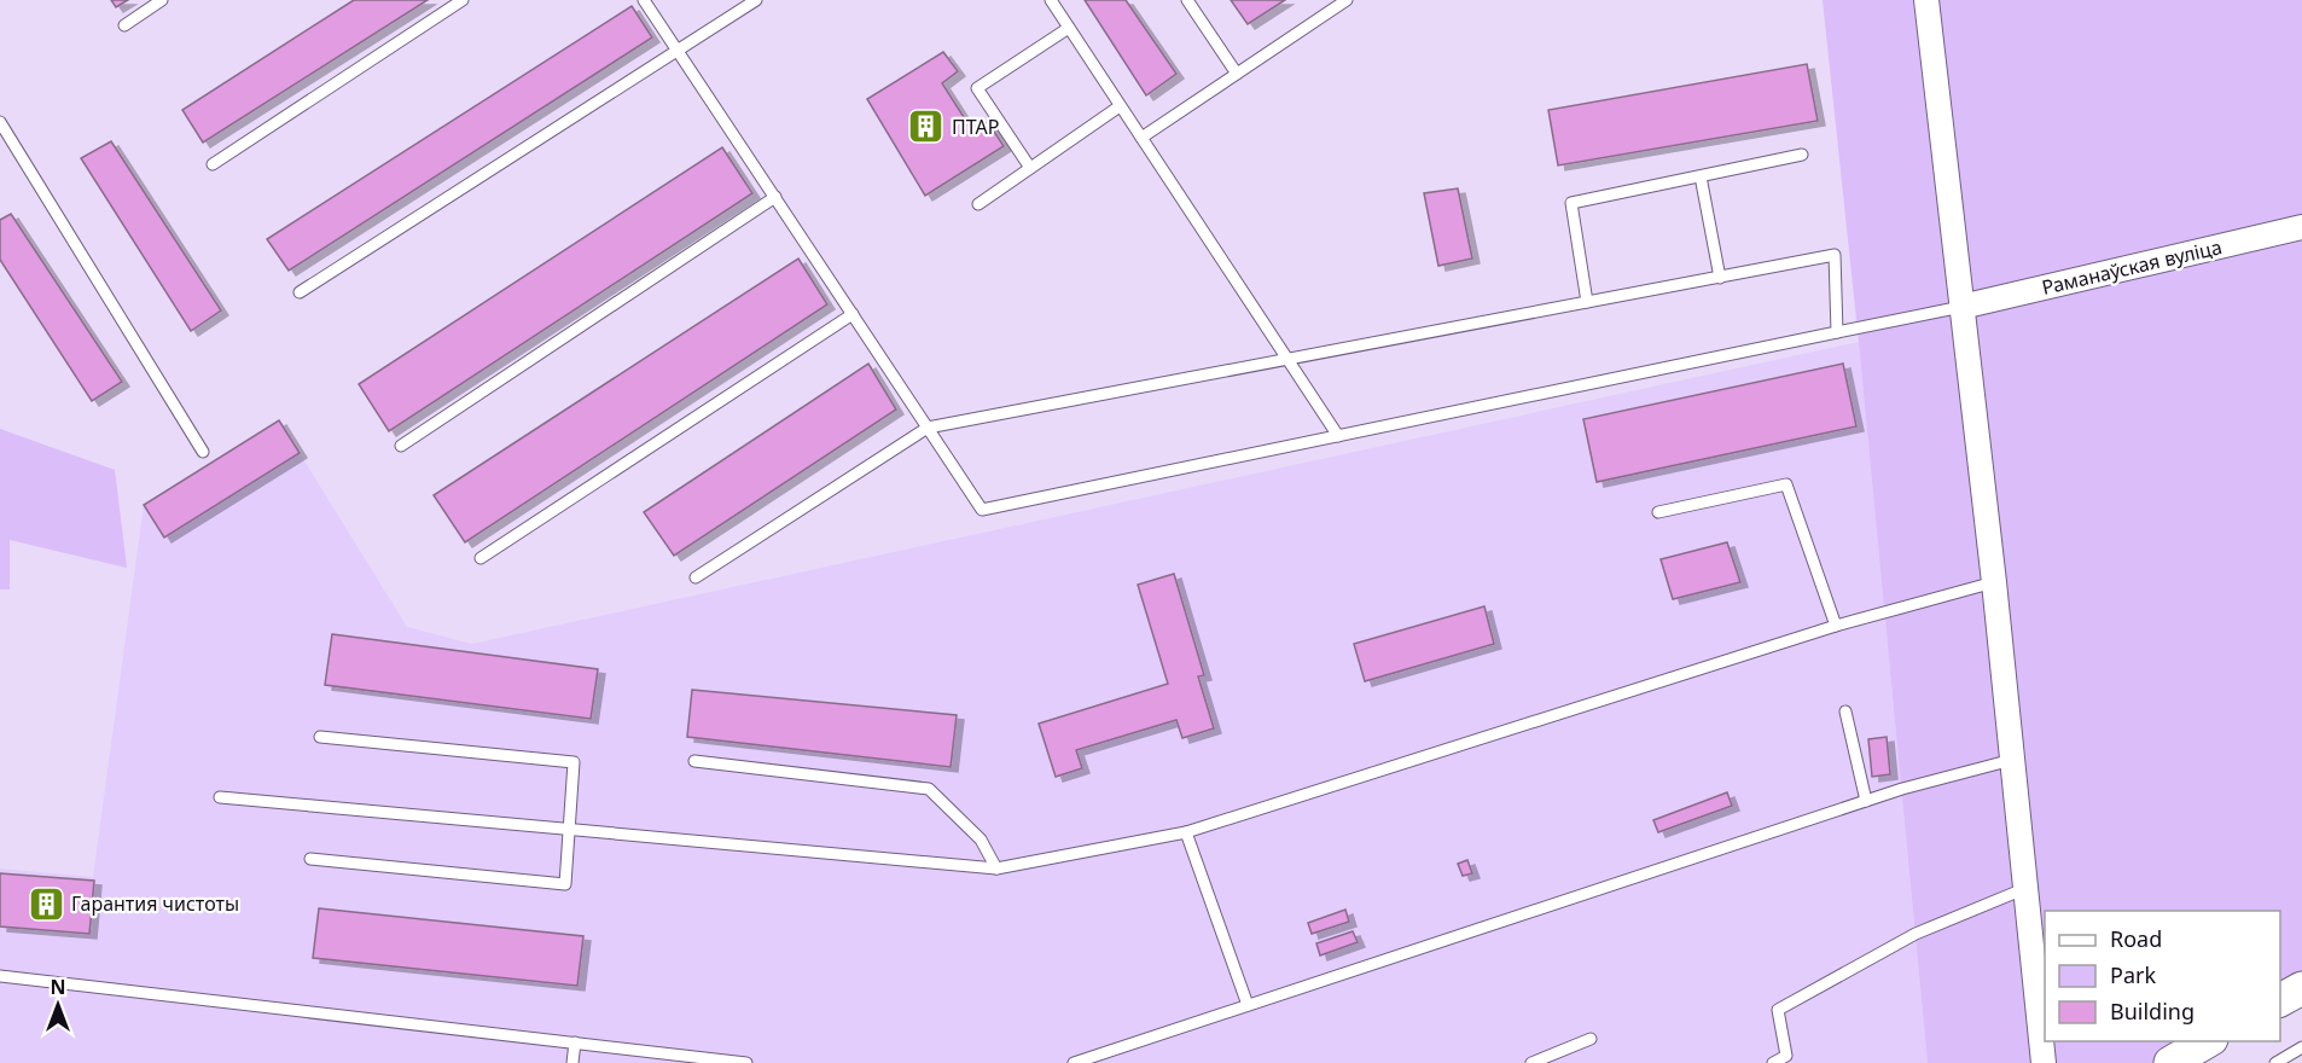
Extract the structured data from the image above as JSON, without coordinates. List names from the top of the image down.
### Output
{
  "streets": {
    "street": ["Раманаўская вуліца"]
  },
  "places": {
    "building": ["ПТАР", "Гарантия чистоты"]
  },
  "legend": ["Road", "Park", "Building"],
  "north": "top"
}
